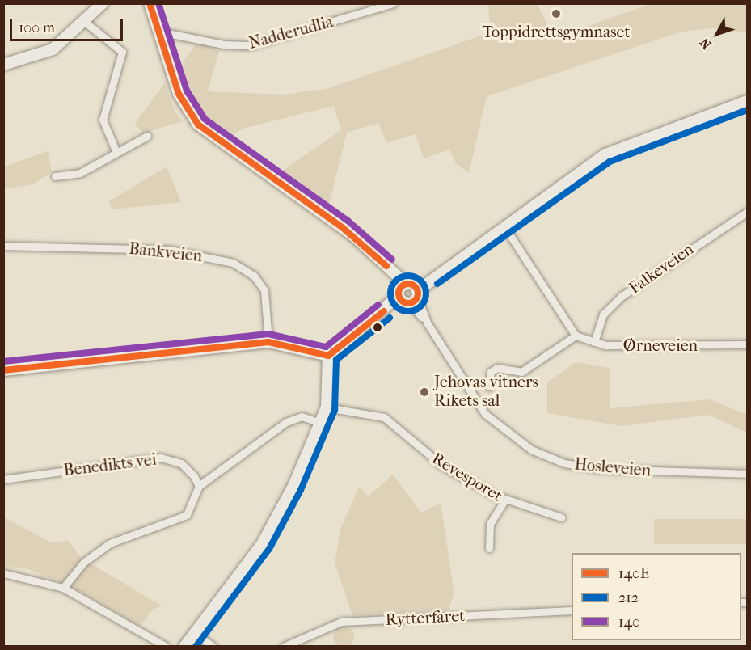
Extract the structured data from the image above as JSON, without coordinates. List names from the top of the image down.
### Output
{
  "streets": {
    "street": [
      "Nadderudlia",
      "Bankveien",
      "Falkeveien",
      "Ørneveien",
      "Benedikts vei",
      "Hosleveien",
      "Revesporet",
      "Rytterfaret"
    ]
  },
  "crossings": [
    ["Nadderudlia", "Hosleveien"],
    ["Falkeveien", "Ørneveien"]
  ],
  "places": ["Toppidrettsgymnaset", "Jehovas vitners Rikets sal"],
  "lines": ["transit line 140E", "transit line 140", "transit line 212"],
  "legend": ["140E", "212", "140"],
  "scale_bar": "100 m",
  "north": "bottom left"
}
